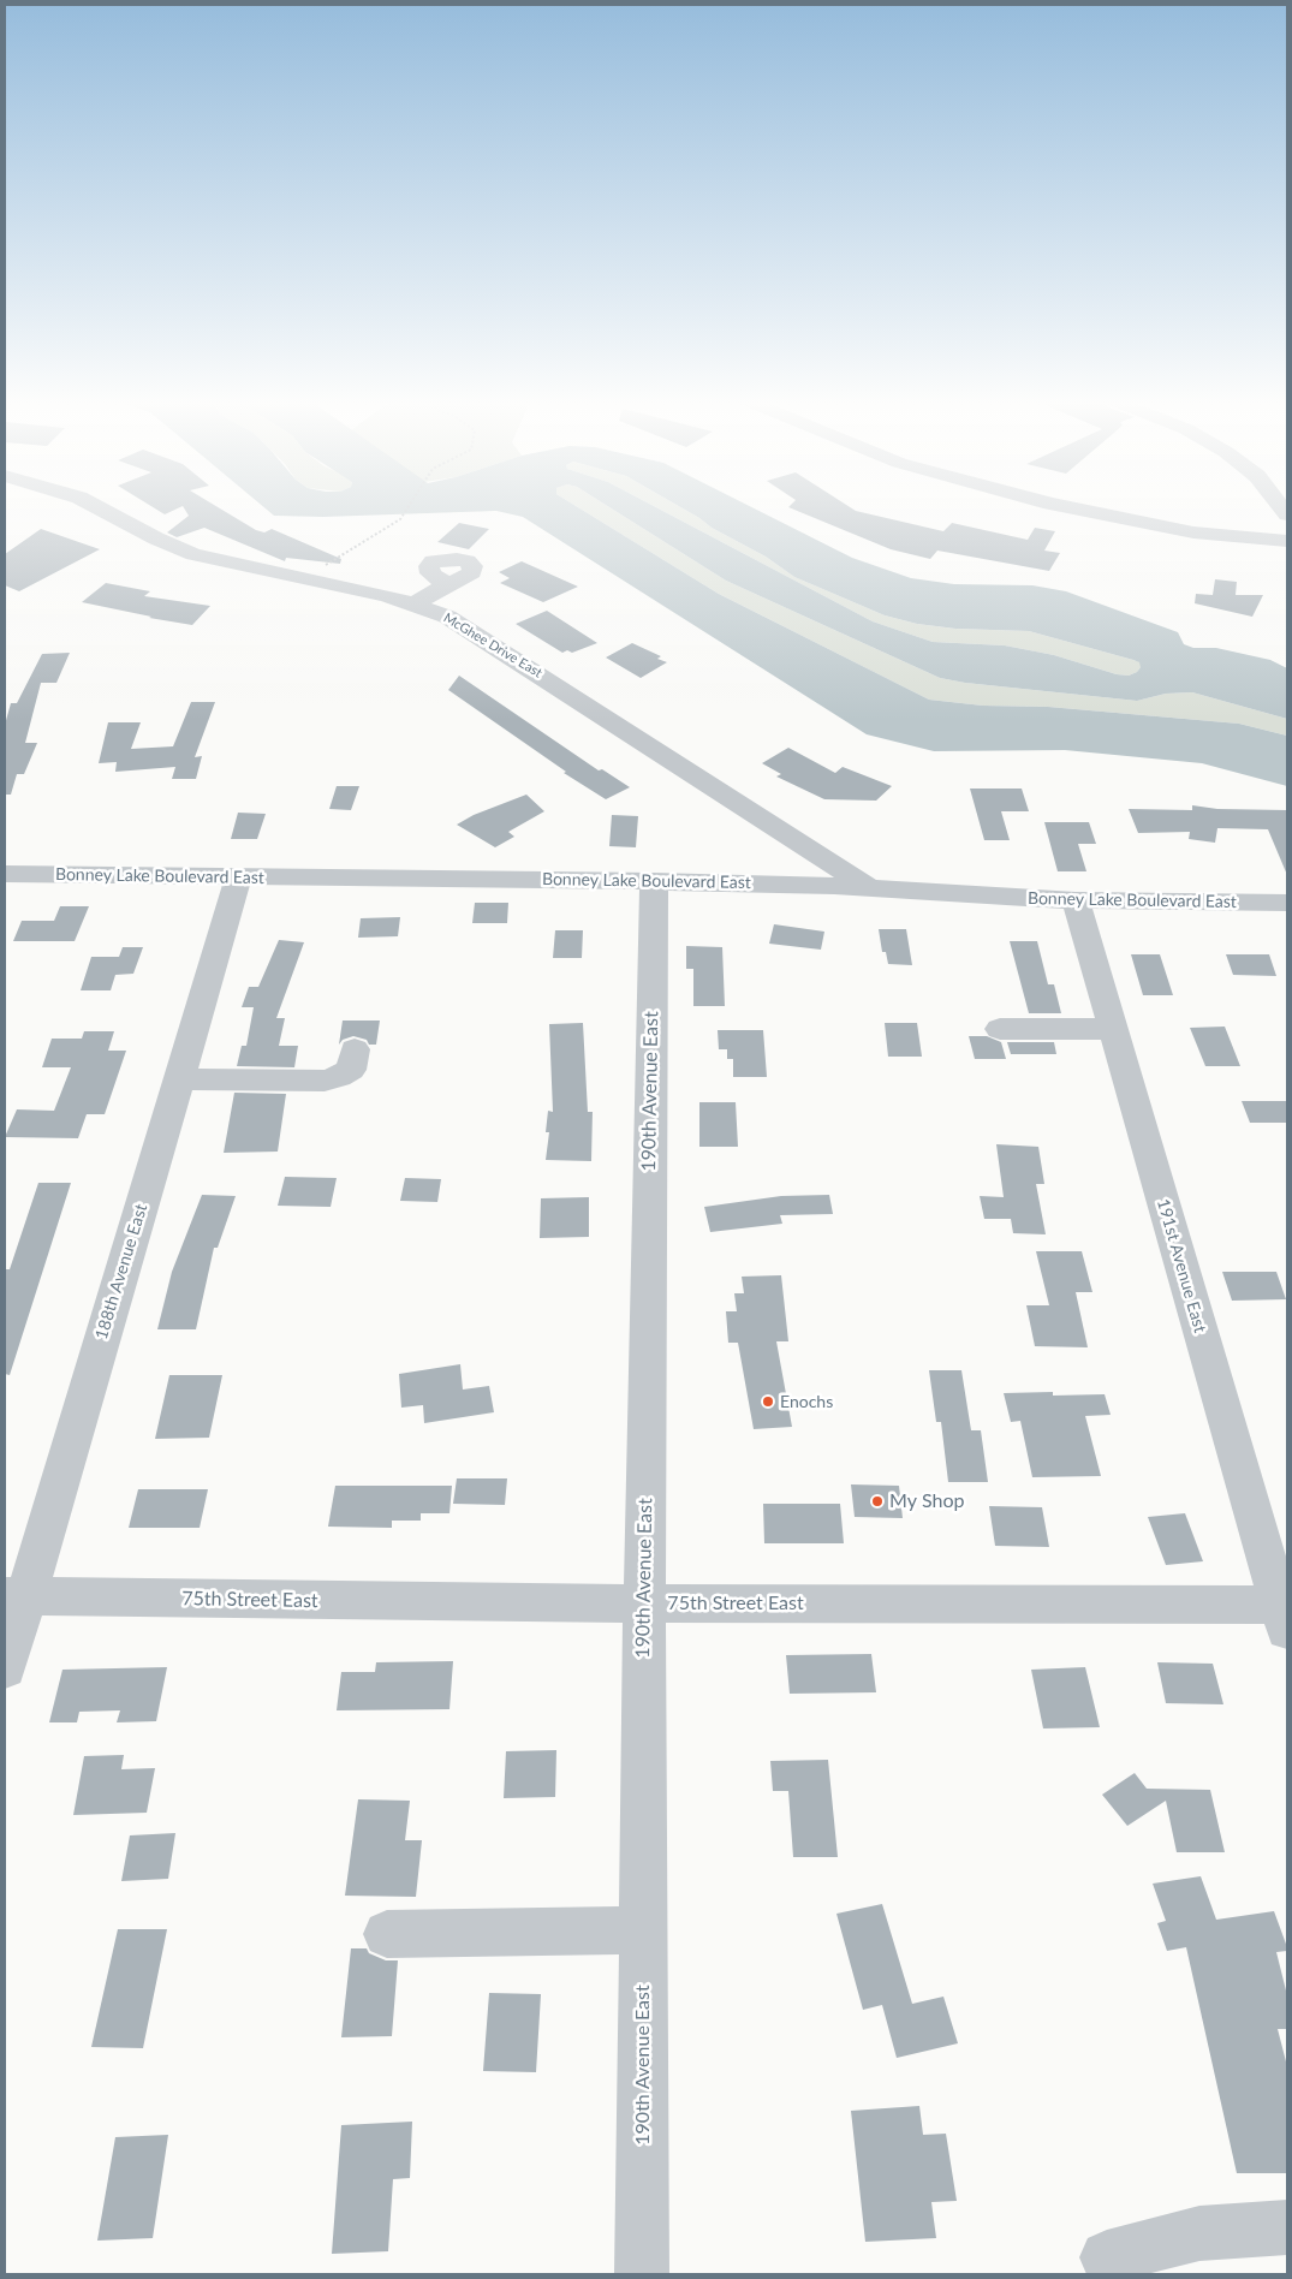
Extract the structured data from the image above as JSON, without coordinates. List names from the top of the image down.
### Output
{
  "streets": {
    "street": [
      "McGhee Drive East",
      "Bonney Lake Boulevard East",
      "190th Avenue East",
      "191st Avenue East",
      "188th Avenue East",
      "75th Street East"
    ]
  },
  "crossings": [
    ["McGhee Drive East", "Bonney Lake Boulevard East"],
    ["Bonney Lake Boulevard East", "190th Avenue East"],
    ["Bonney Lake Boulevard East", "191st Avenue East"],
    ["Bonney Lake Boulevard East", "188th Avenue East"],
    ["190th Avenue East", "75th Street East"],
    ["191st Avenue East", "75th Street East"],
    ["188th Avenue East", "75th Street East"]
  ],
  "places": ["Enochs", "My Shop"]
}
